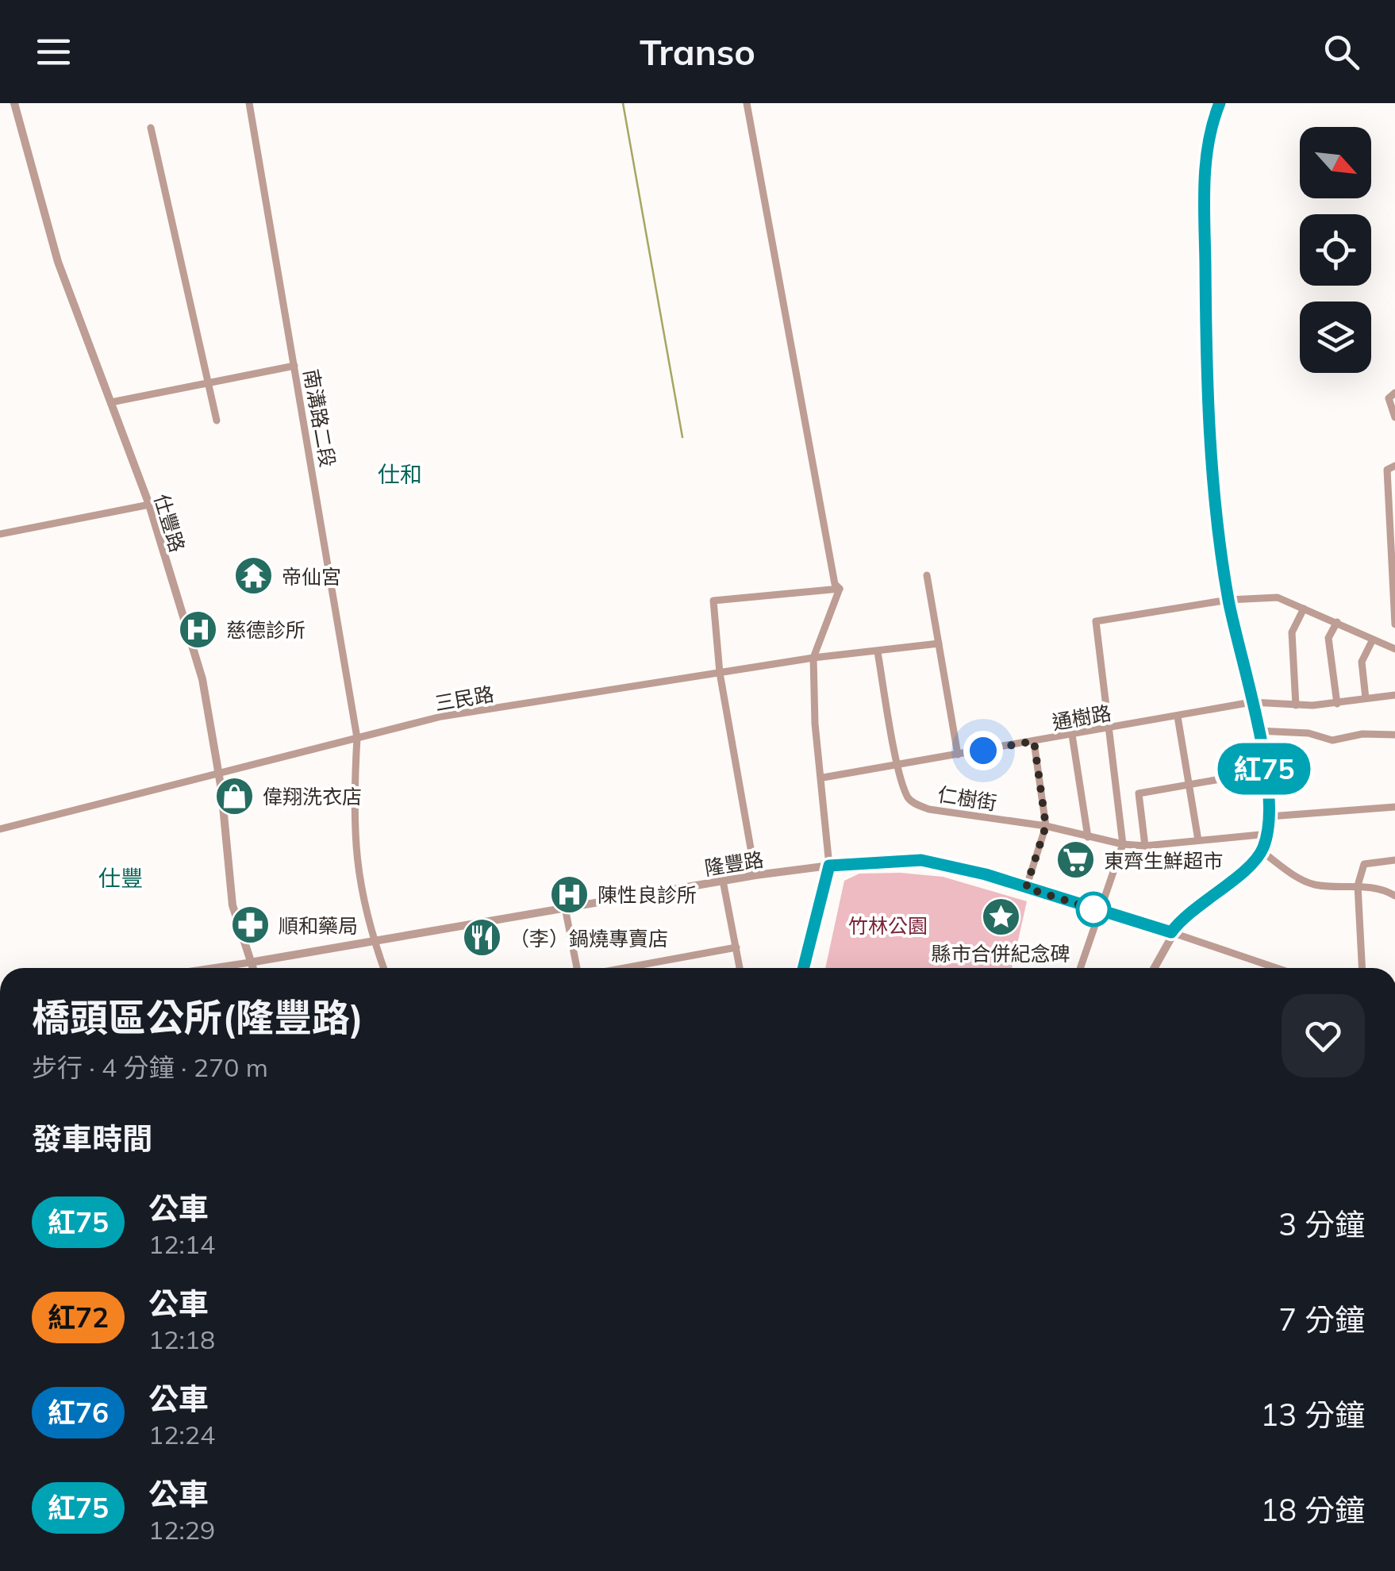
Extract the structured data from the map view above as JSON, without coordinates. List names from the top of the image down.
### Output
{
  "streets": {
    "street": [
      "南溝路二段",
      "仕豐路",
      "三民路",
      "通樹路",
      "仁樹街",
      "隆豐路"
    ]
  },
  "crossings": [
    ["南溝路二段", "三民路"],
    ["南溝路二段", "隆豐路"],
    ["仕豐路", "三民路"],
    ["仕豐路", "隆豐路"],
    ["三民路", "仁樹街"],
    ["通樹路", "仁樹街"]
  ],
  "districts": ["仕和", "仕豐"],
  "parks": ["竹林公園"],
  "places": {
    "temple": ["帝仙宮"],
    "hospital": ["慈德診所", "陳性良診所"],
    "shop": ["偉翔洗衣店"],
    "supermarket": ["東齊生鮮超市"],
    "place": ["縣市合併紀念碑"],
    "pharmacy": ["順和藥局"],
    "restaurant": ["（李）鍋燒專賣店"]
  },
  "lines": ["bus line 紅75"],
  "north": "bottom right",
  "page": {
    "header": "Transo",
    "on_map": "紅75",
    "heading": [
      ["橋頭區公所(隆豐路)", "步行 · 4 分鐘 · 270 m"],
      "發車時間"
    ],
    "list": [
      {
        "mark": "紅75",
        "name": "公車",
        "note": "12:14",
        "value": "3 分鐘"
      },
      {
        "mark": "紅72",
        "name": "公車",
        "note": "12:18",
        "value": "7 分鐘"
      },
      {
        "mark": "紅76",
        "name": "公車",
        "note": "12:24",
        "value": "13 分鐘"
      },
      {
        "mark": "紅75",
        "name": "公車",
        "note": "12:29",
        "value": "18 分鐘"
      }
    ]
  }
}
